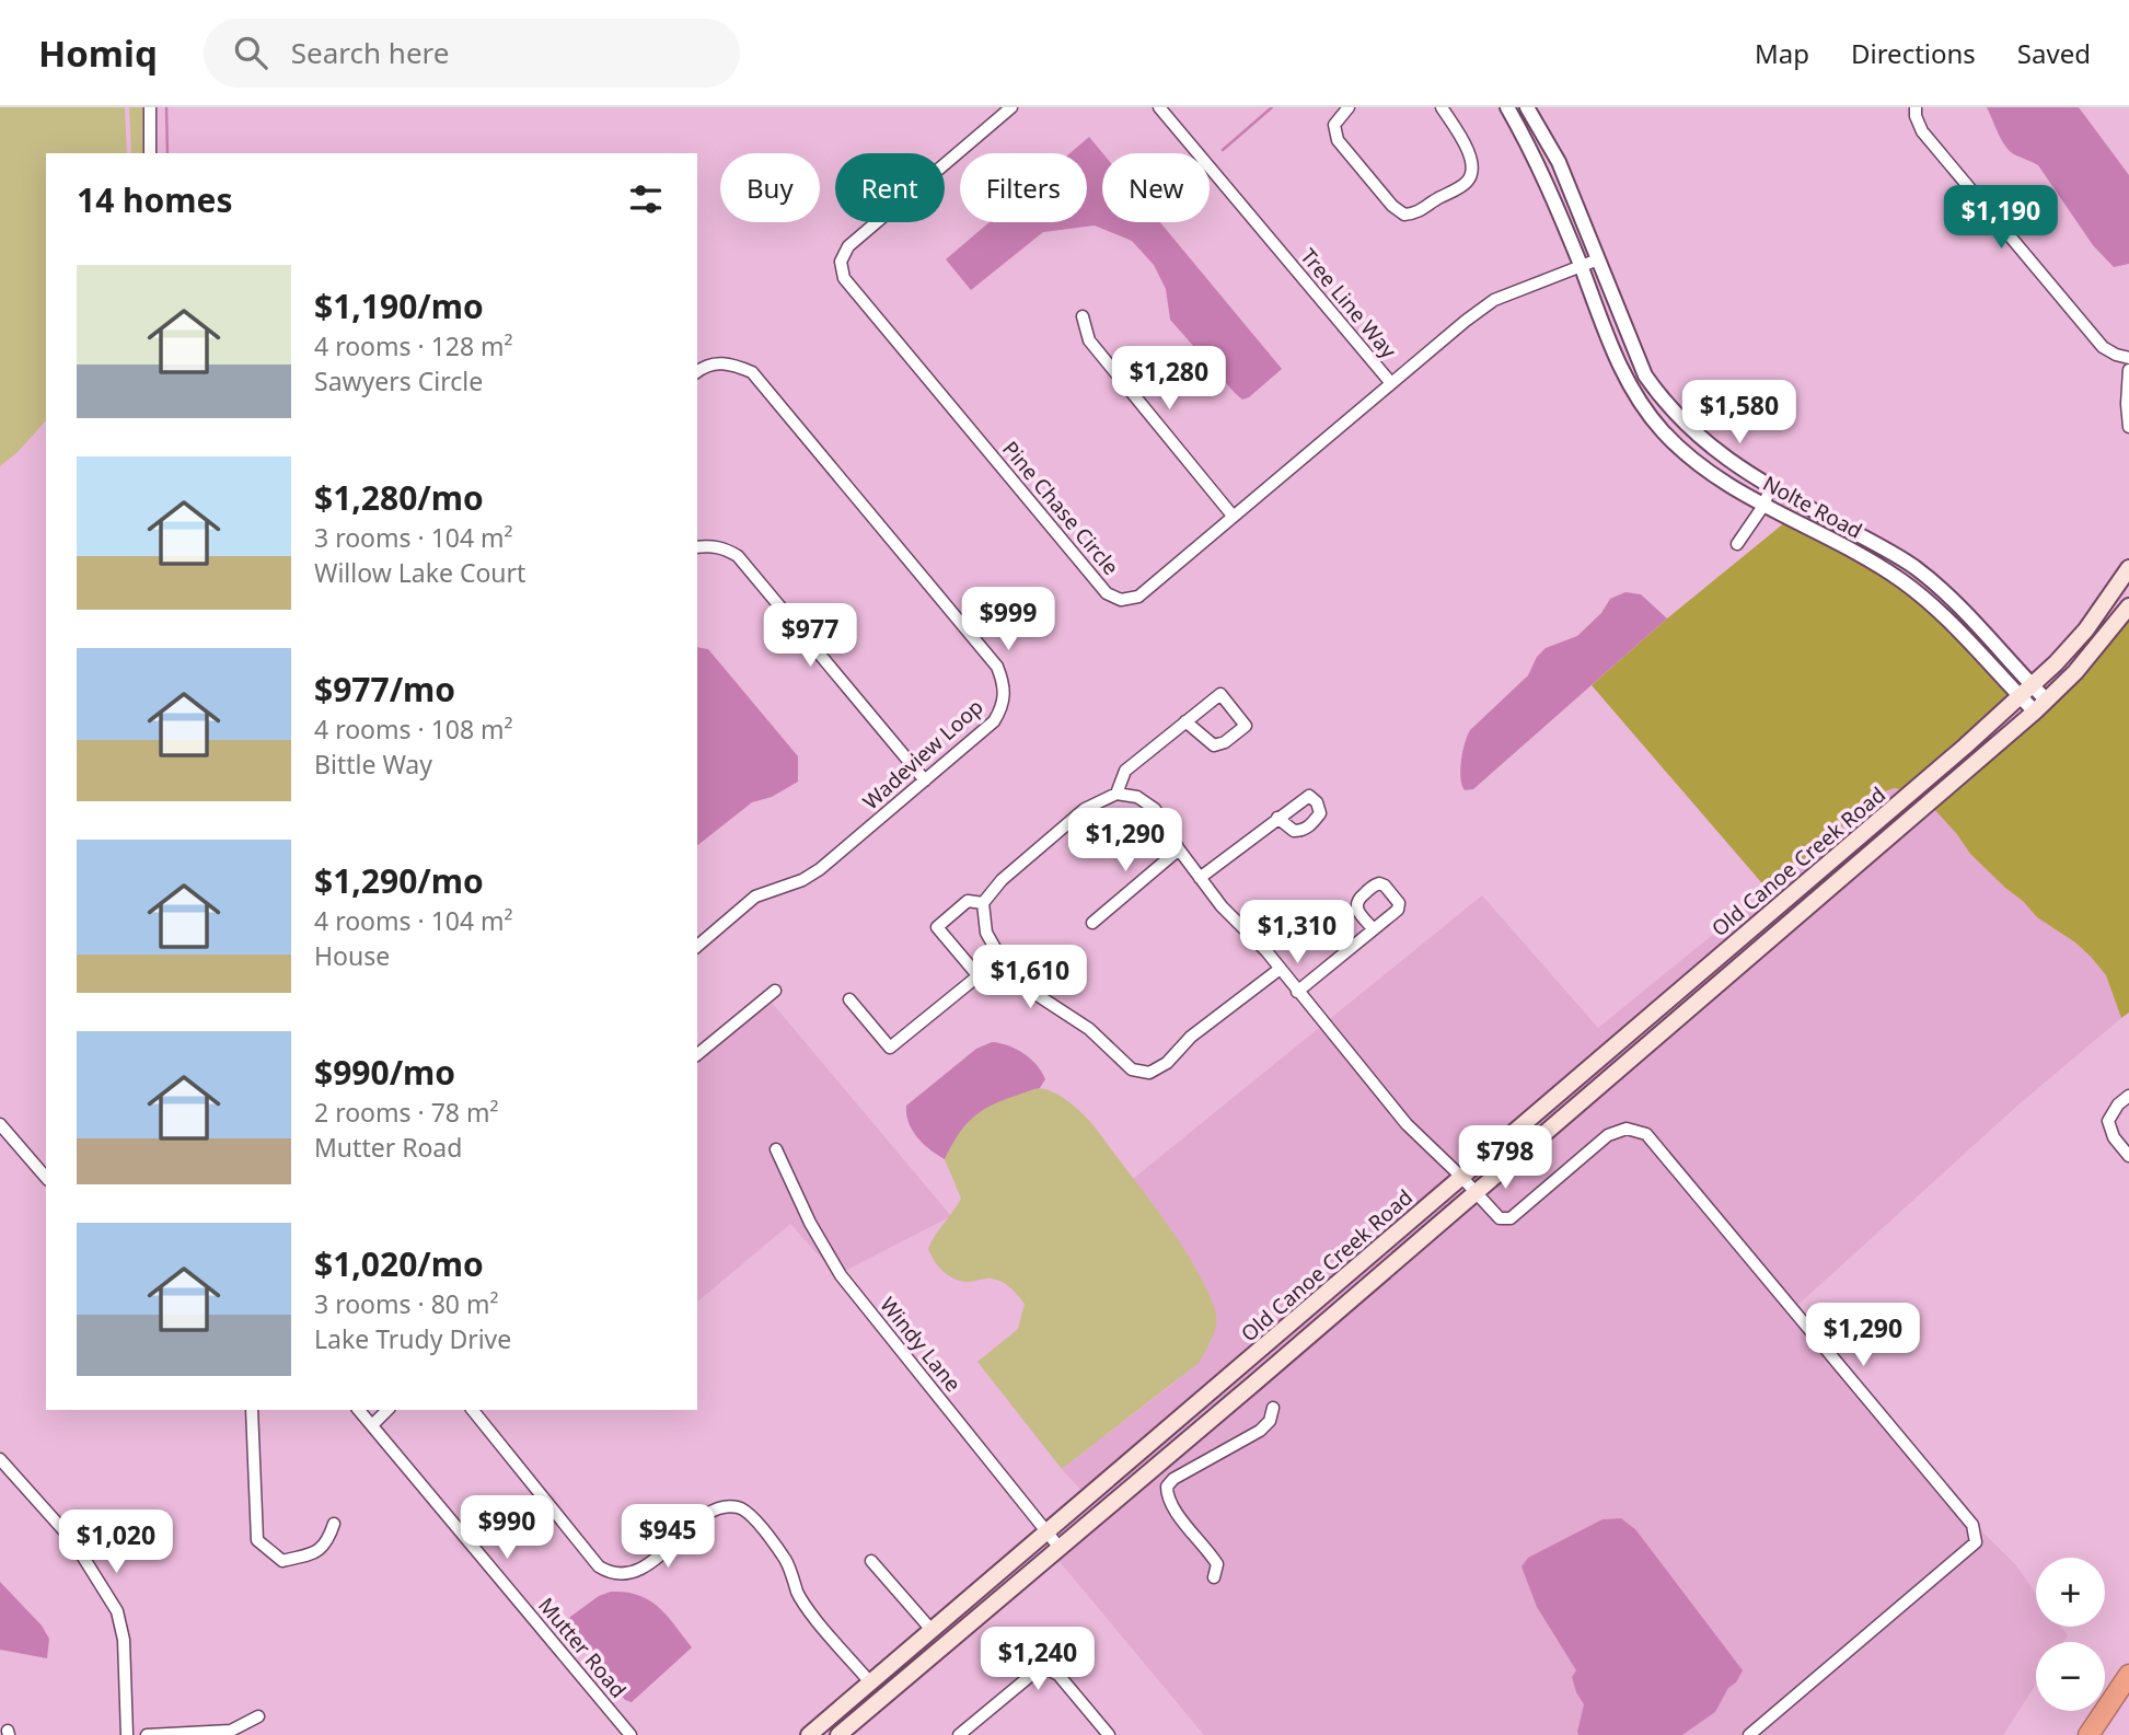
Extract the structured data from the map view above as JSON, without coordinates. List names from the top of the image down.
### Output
{
  "streets": {
    "main road": ["Old Canoe Creek Road"],
    "street": [
      "Tree Line Way",
      "Nolte Road",
      "Pine Chase Circle",
      "Wadeview Loop",
      "Windy Lane",
      "Mutter Road"
    ]
  },
  "crossings": [
    ["Tree Line Way", "Pine Chase Circle"],
    ["Nolte Road", "Pine Chase Circle"],
    ["Nolte Road", "Old Canoe Creek Road"],
    ["Old Canoe Creek Road", "Windy Lane"]
  ],
  "page": {
    "header": "Homiq",
    "search": "Search here",
    "nav": ["Map", "Directions", "Saved"],
    "chip": [
      "Buy",
      "Rent",
      "Filters",
      "New"
    ],
    "heading": "14 homes",
    "price": [
      "$1,190",
      "$1,280",
      "$1,580",
      "$999",
      "$977",
      "$1,290",
      "$1,310",
      "$1,610",
      "$798",
      "$1,290",
      "$990",
      "$945",
      "$1,020",
      "$1,240"
    ],
    "list": [
      {
        "name": "$1,190/mo",
        "note": "4 rooms · 128 m² · Sawyers Circle"
      },
      {
        "name": "$1,280/mo",
        "note": "3 rooms · 104 m² · Willow Lake Court"
      },
      {
        "name": "$977/mo",
        "note": "4 rooms · 108 m² · Bittle Way"
      },
      {
        "name": "$1,290/mo",
        "note": "4 rooms · 104 m² · House"
      },
      {
        "name": "$990/mo",
        "note": "2 rooms · 78 m² · Mutter Road"
      },
      {
        "name": "$1,020/mo",
        "note": "3 rooms · 80 m² · Lake Trudy Drive"
      }
    ],
    "map_buttons": ["+", "−"]
  }
}
